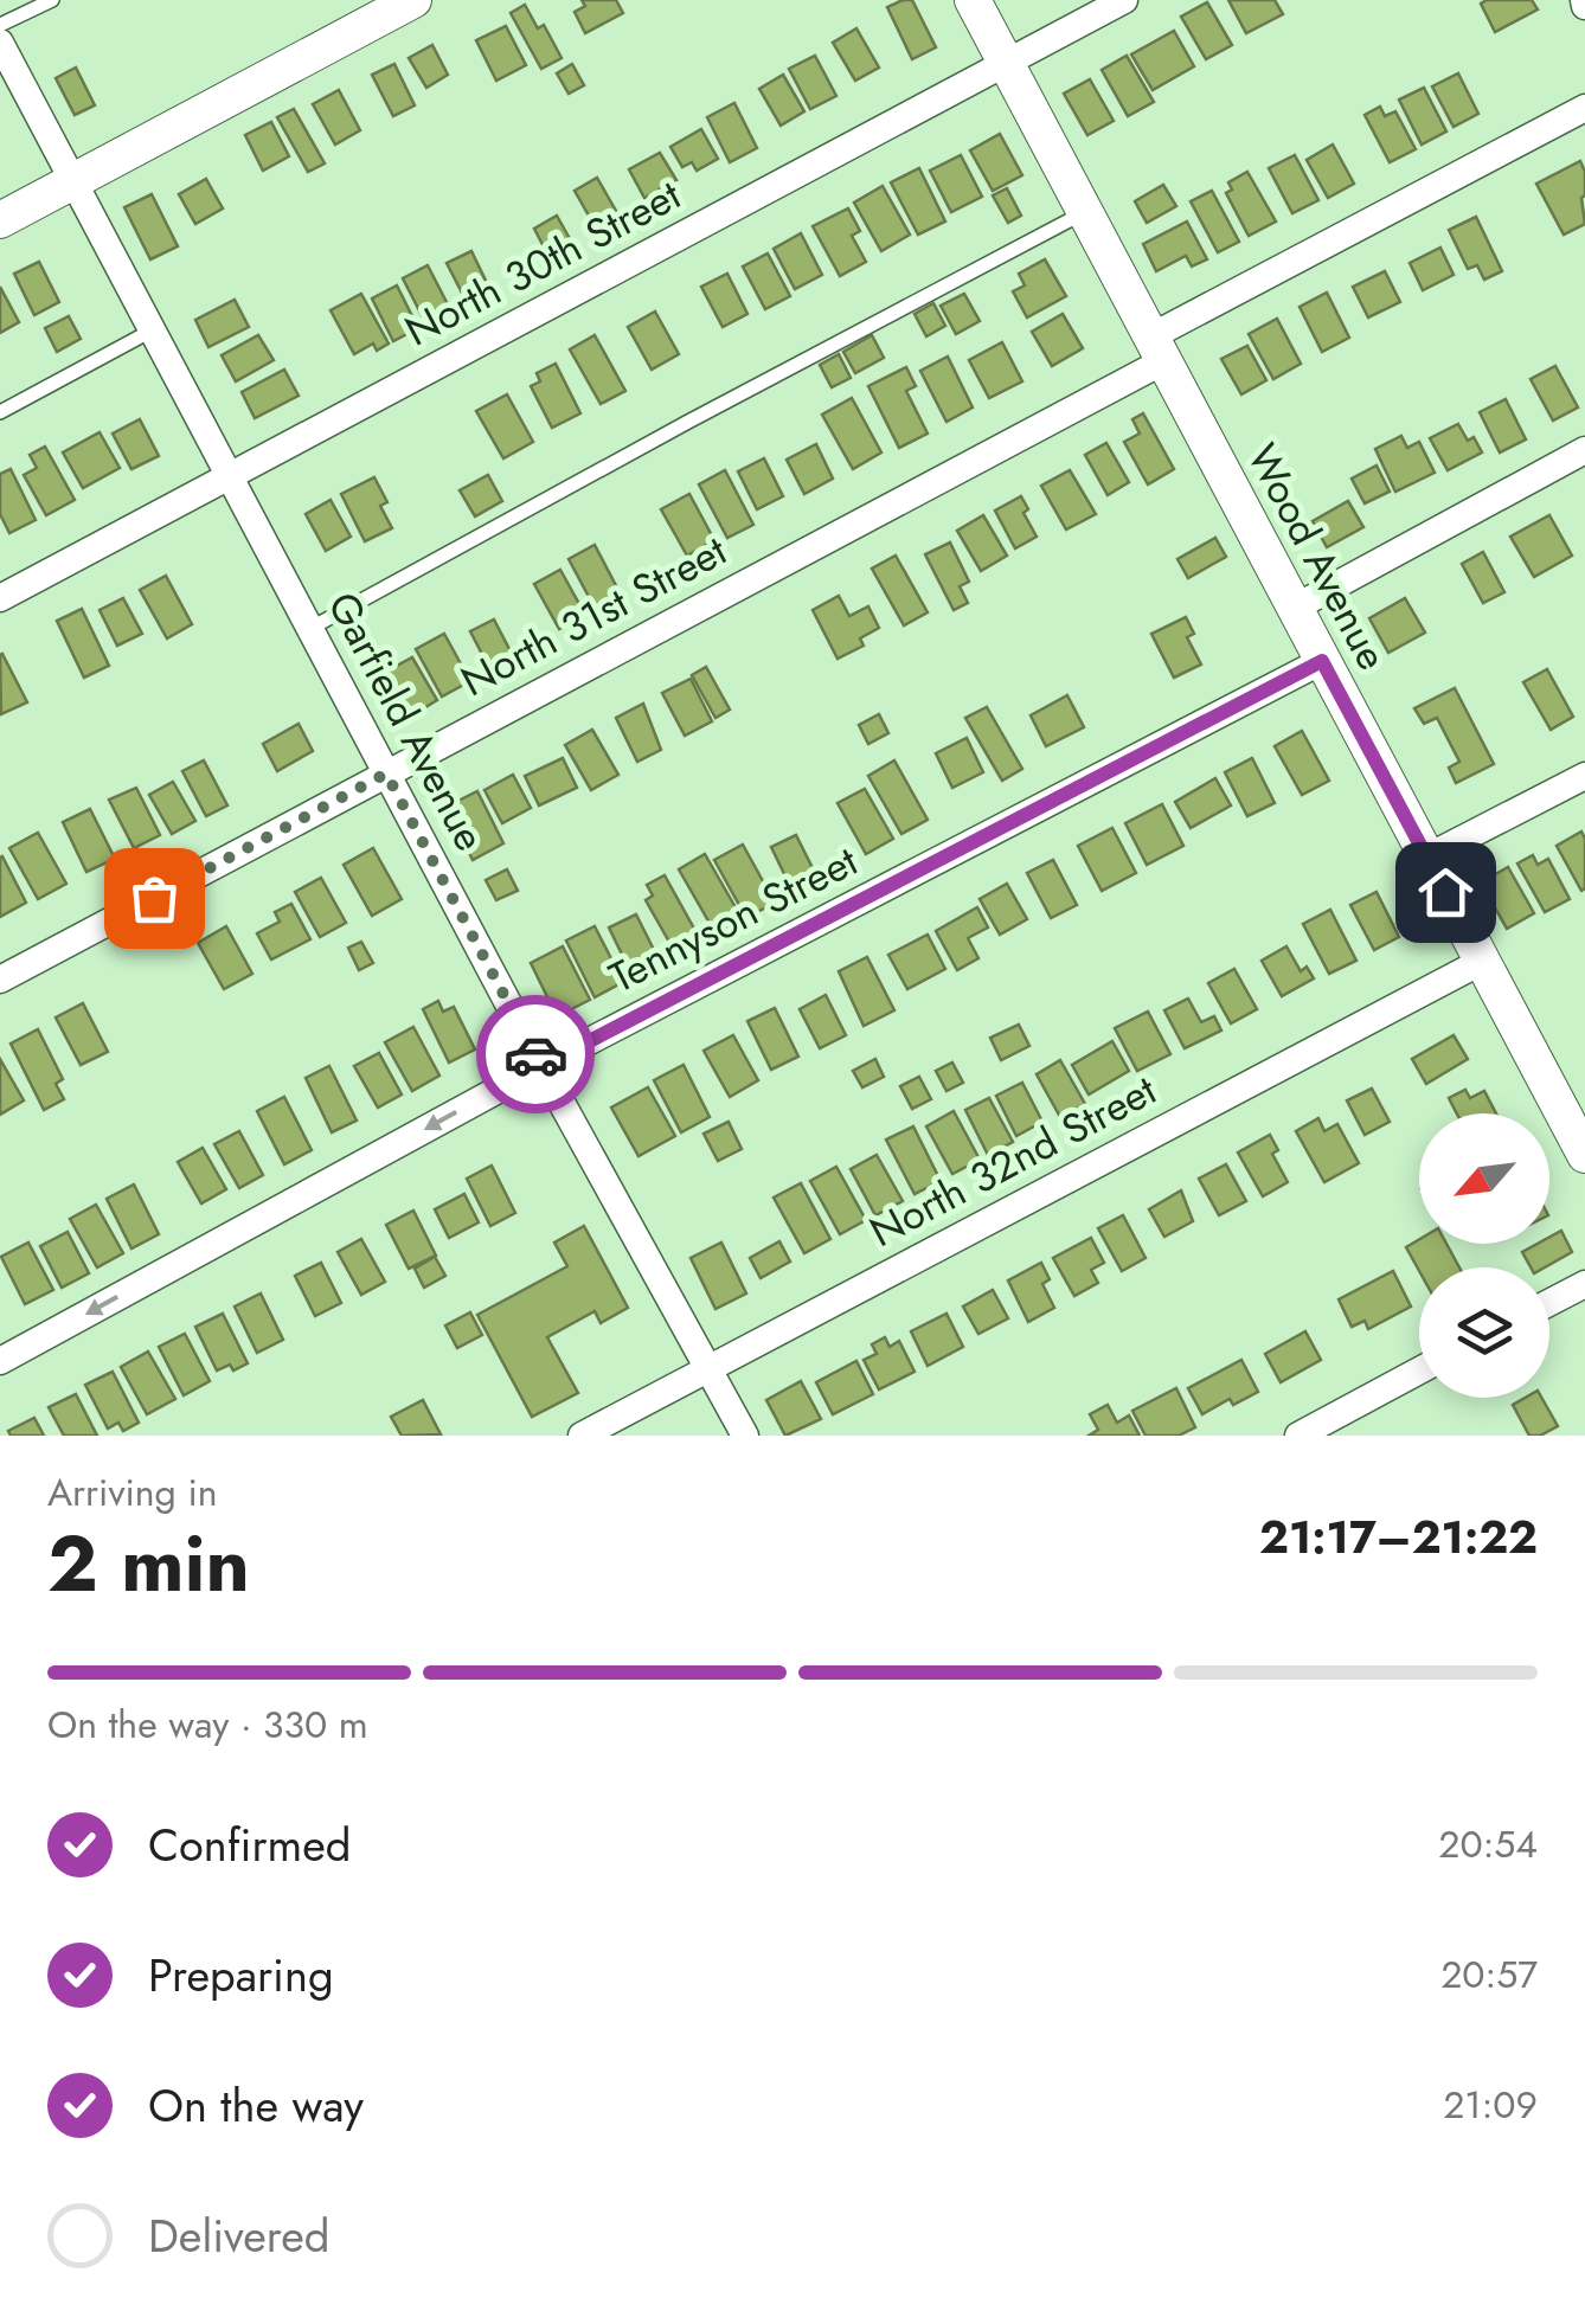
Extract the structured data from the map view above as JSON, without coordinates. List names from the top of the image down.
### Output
{
  "streets": {
    "street": [
      "North 30th Street",
      "Wood Avenue",
      "North 31st Street",
      "Garfield Avenue",
      "Tennyson Street",
      "North 32nd Street"
    ]
  },
  "crossings": [
    ["North 30th Street", "Wood Avenue"],
    ["North 30th Street", "Garfield Avenue"],
    ["Wood Avenue", "North 31st Street"],
    ["Wood Avenue", "Tennyson Street"],
    ["Wood Avenue", "North 32nd Street"],
    ["North 31st Street", "Garfield Avenue"],
    ["Garfield Avenue", "Tennyson Street"],
    ["Garfield Avenue", "North 32nd Street"]
  ],
  "one_way": ["Tennyson Street"],
  "north": "bottom left",
  "page": {
    "heading": ["2 min", "Arriving in", "21:17–21:22"],
    "bar": "On the way · 330 m",
    "list": [
      ["Confirmed", "20:54"],
      ["Preparing", "20:57"],
      ["On the way", "21:09"],
      "Delivered"
    ]
  }
}
